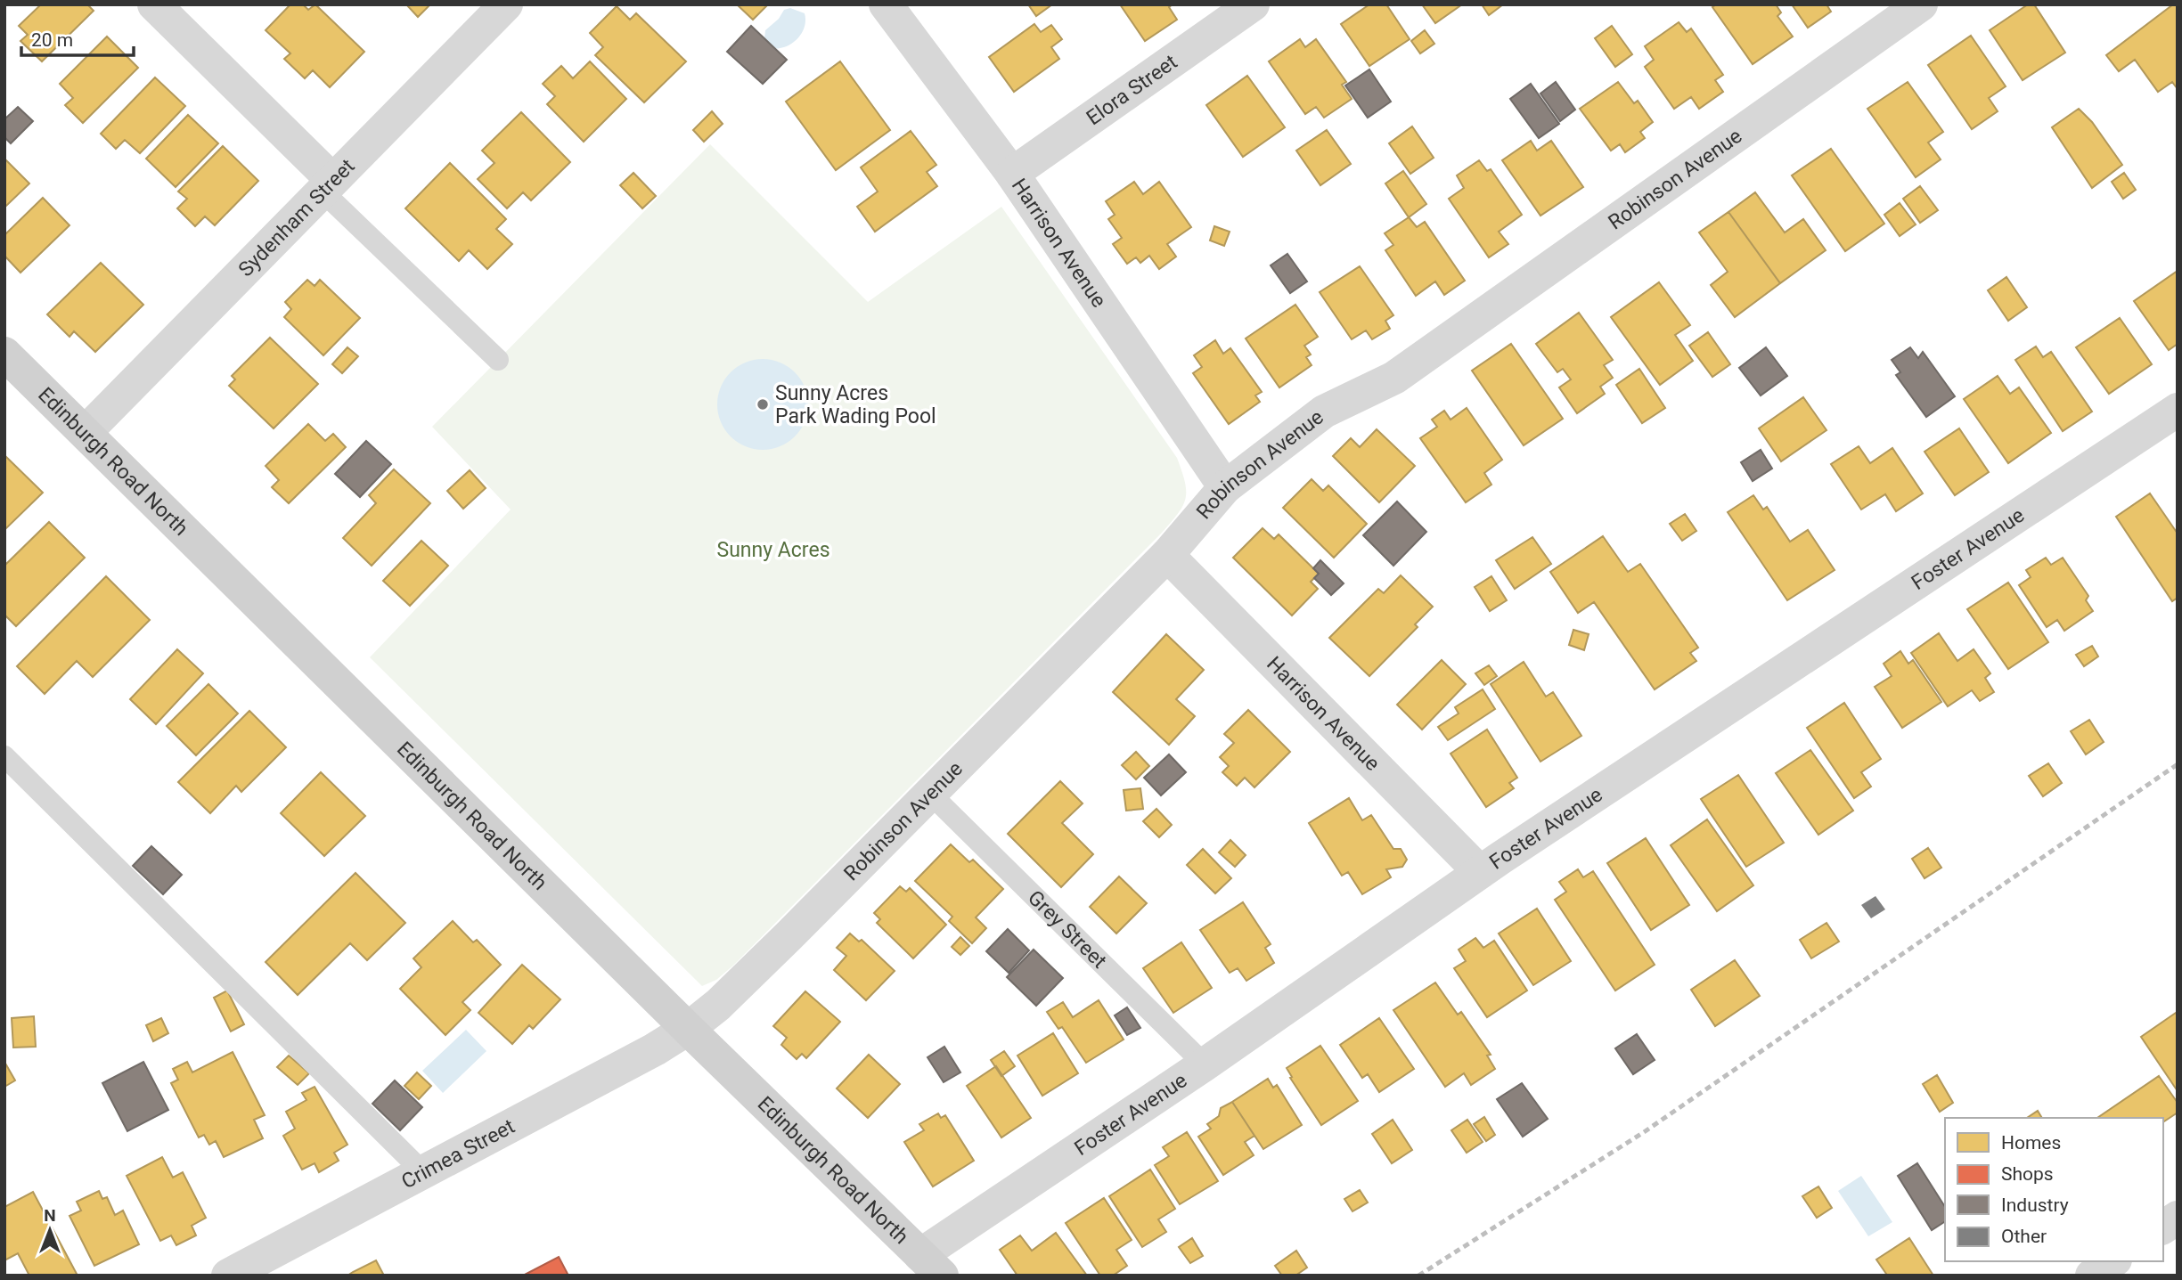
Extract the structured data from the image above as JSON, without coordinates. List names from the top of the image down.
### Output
{
  "streets": {
    "main road": ["Edinburgh Road North"],
    "street": [
      "Elora Street",
      "Robinson Avenue",
      "Sydenham Street",
      "Harrison Avenue",
      "Foster Avenue",
      "Crimea Street"
    ],
    "lane": ["Grey Street"]
  },
  "crossings": [
    ["Elora Street", "Harrison Avenue"],
    ["Robinson Avenue", "Harrison Avenue"],
    ["Robinson Avenue", "Edinburgh Road North"],
    ["Robinson Avenue", "Grey Street"],
    ["Robinson Avenue", "Crimea Street"],
    ["Sydenham Street", "Edinburgh Road North"],
    ["Harrison Avenue", "Foster Avenue"],
    ["Edinburgh Road North", "Foster Avenue"],
    ["Edinburgh Road North", "Crimea Street"],
    ["Foster Avenue", "Grey Street"]
  ],
  "parks": ["Sunny Acres"],
  "places": ["Sunny Acres Park Wading Pool"],
  "legend": [
    "Homes",
    "Shops",
    "Industry",
    "Other"
  ],
  "scale_bar": "20 m",
  "north": "top"
}
